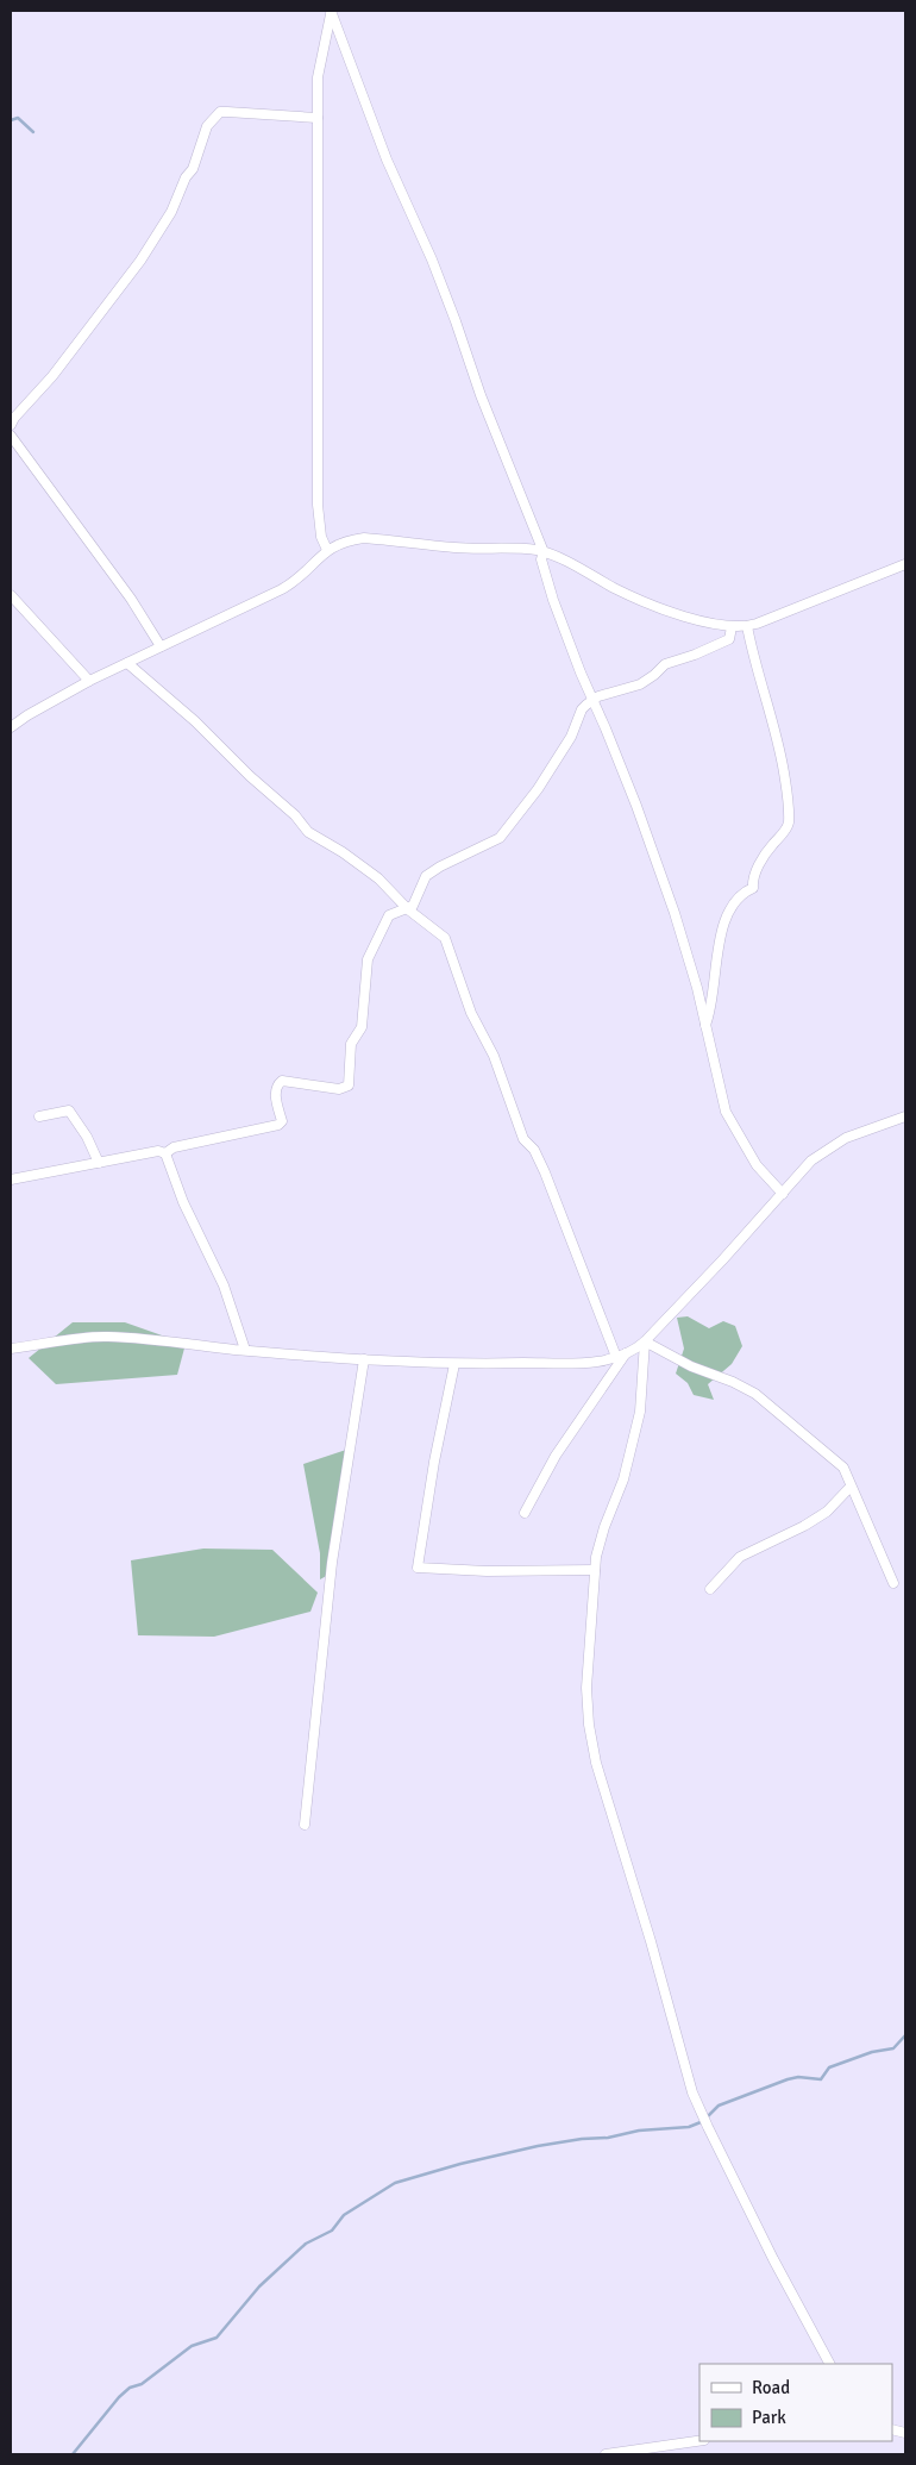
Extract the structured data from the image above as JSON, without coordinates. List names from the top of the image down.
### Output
{
  "legend": ["Road", "Park"]
}
